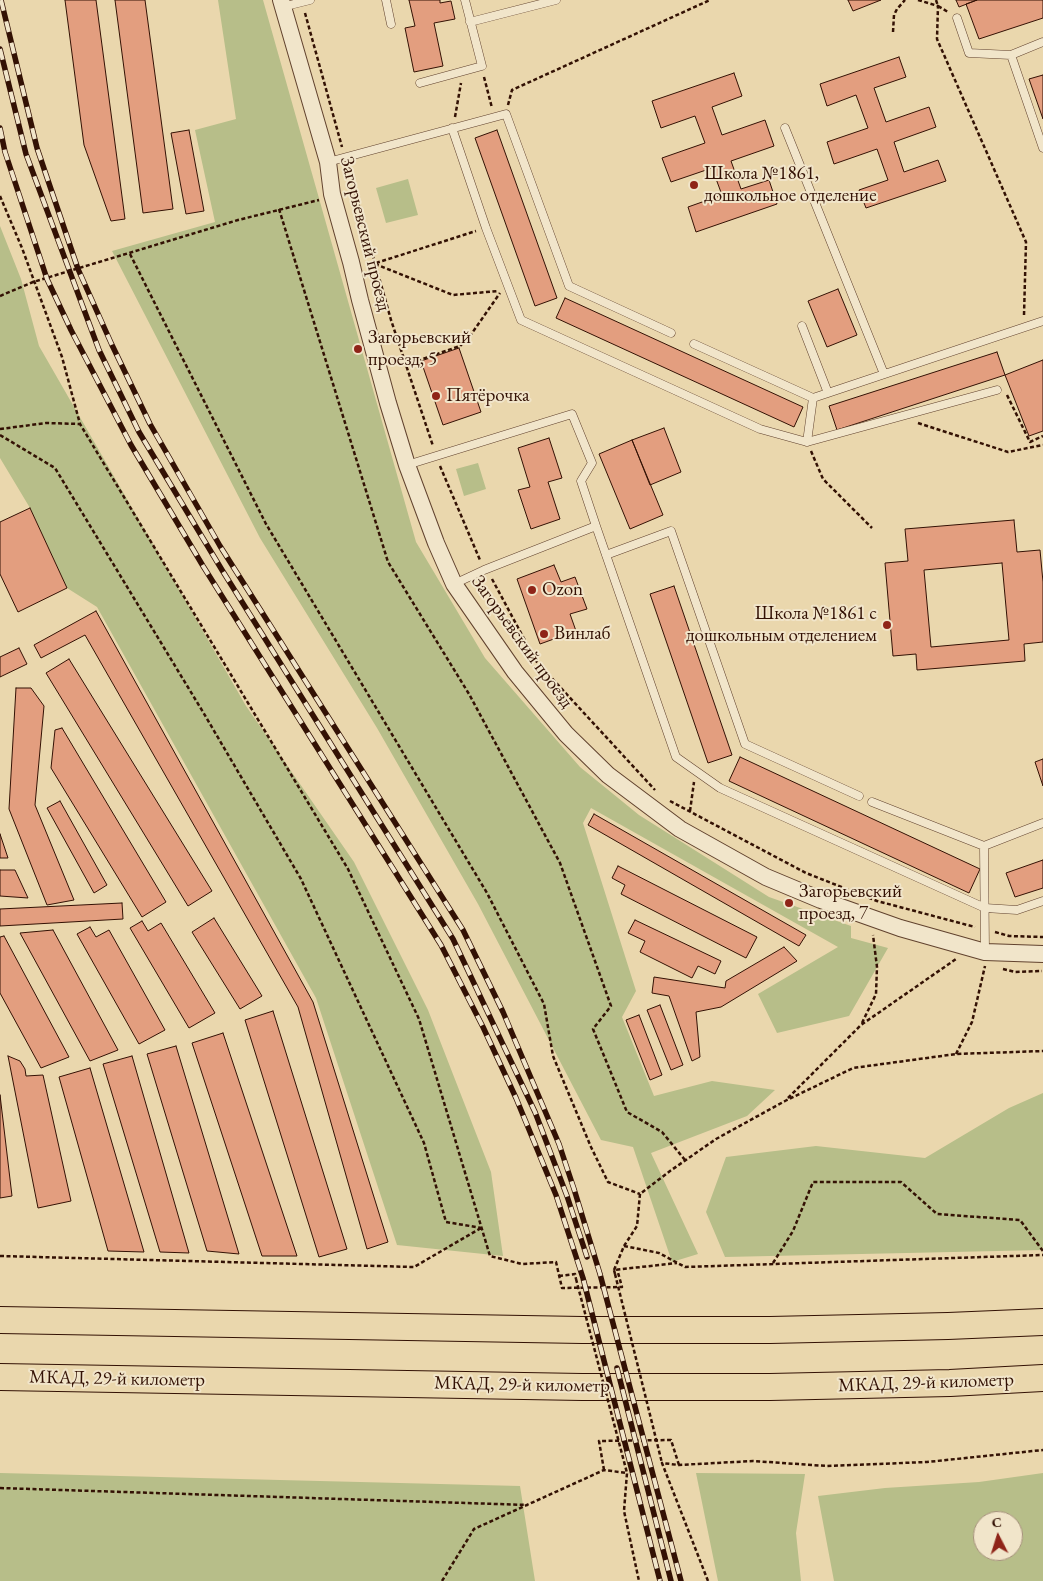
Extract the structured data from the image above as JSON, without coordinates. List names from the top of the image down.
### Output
{
  "streets": {
    "highway": ["МКАД, 29-й километр"],
    "street": ["Загорьевский проезд"]
  },
  "places": [
    "Школа №1861, дошкольное отделение",
    "Загорьевский проезд, 5",
    "Пятёрочка",
    "Ozon",
    "Школа №1861 с дошкольным отделением",
    "Винлаб",
    "Загорьевский проезд, 7"
  ],
  "north": "top"
}
